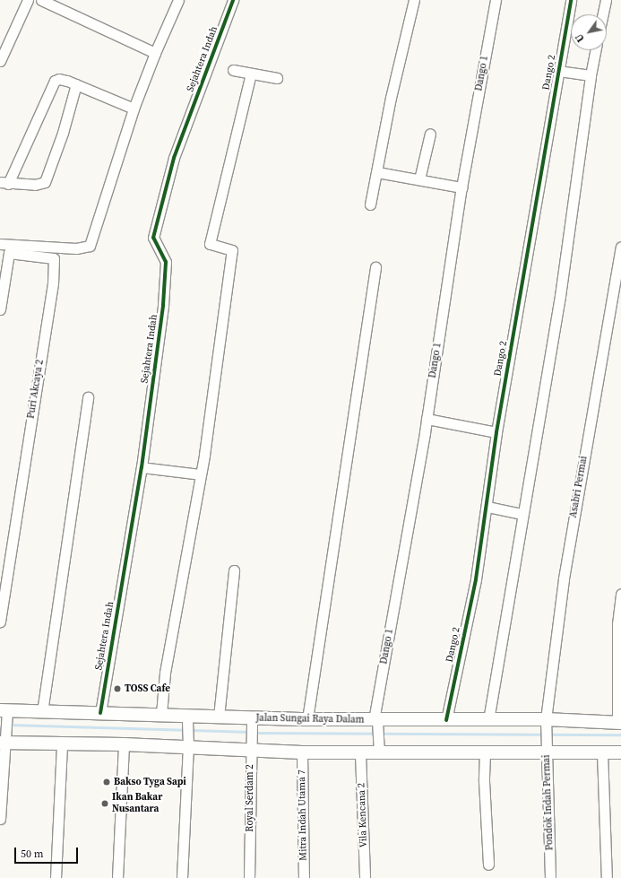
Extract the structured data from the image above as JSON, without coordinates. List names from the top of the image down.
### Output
{
  "streets": {
    "street": [
      "Sejahtera Indah",
      "Dango 2",
      "Dango 1",
      "Puri Akcaya 2",
      "Asabri Permai",
      "Jalan Sungai Raya Dalam",
      "Royal Serdam 2",
      "Pondok Indah Permai",
      "Mitra Indah Utama 7",
      "Vila Kencana 2"
    ]
  },
  "crossings": [
    ["Sejahtera Indah", "Jalan Sungai Raya Dalam"],
    ["Dango 2", "Jalan Sungai Raya Dalam"],
    ["Dango 1", "Jalan Sungai Raya Dalam"],
    ["Asabri Permai", "Jalan Sungai Raya Dalam"],
    ["Asabri Permai", "Pondok Indah Permai"],
    ["Jalan Sungai Raya Dalam", "Royal Serdam 2"],
    ["Jalan Sungai Raya Dalam", "Pondok Indah Permai"]
  ],
  "places": ["TOSS Cafe", "Bakso Tyga Sapi", "Ikan Bakar Nusantara"],
  "scale_bar": "50 m",
  "north": "bottom left"
}
